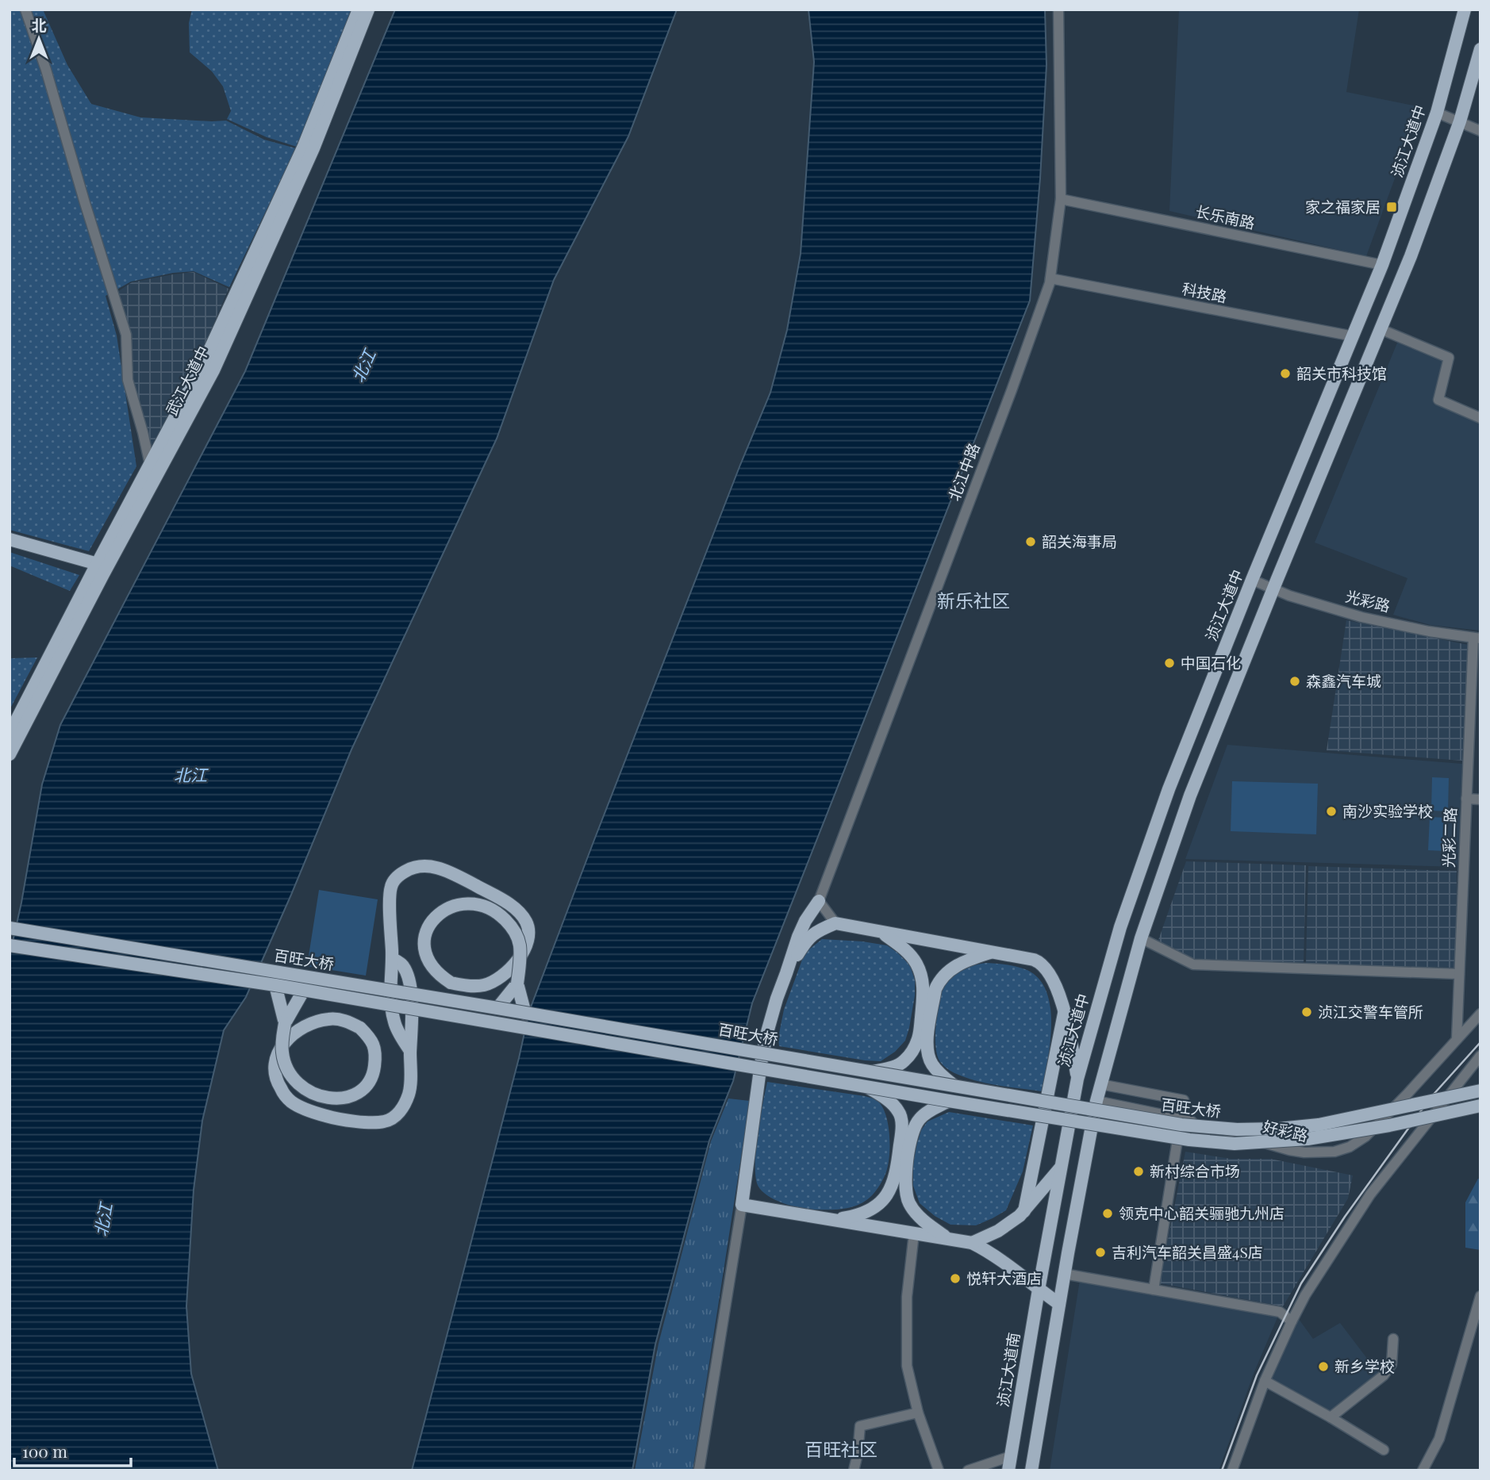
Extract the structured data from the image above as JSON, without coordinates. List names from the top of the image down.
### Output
{
  "streets": {
    "main road": [
      "浈江大道中",
      "武江大道中",
      "百旺大桥",
      "浈江大道南"
    ],
    "street": [
      "长乐南路",
      "科技路",
      "北江中路",
      "光彩路",
      "光彩二路",
      "好彩路"
    ]
  },
  "crossings": [
    ["浈江大道中", "长乐南路"],
    ["浈江大道中", "科技路"],
    ["浈江大道中", "光彩路"],
    ["浈江大道中", "浈江大道南"],
    ["长乐南路", "北江中路"],
    ["科技路", "北江中路"],
    ["光彩路", "光彩二路"],
    ["光彩二路", "好彩路"]
  ],
  "districts": ["新乐社区", "百旺社区"],
  "water": ["北江"],
  "places": {
    "transit": ["家之福家居"],
    "other": [
      "韶关市科技馆",
      "韶关海事局",
      "中国石化",
      "森鑫汽车城",
      "南沙实验学校",
      "浈江交警车管所",
      "新村综合市场",
      "领克中心韶关骊驰九州店",
      "吉利汽车韶关昌盛4S店",
      "悦轩大酒店",
      "新乡学校"
    ]
  },
  "scale_bar": "100 m",
  "north": "top"
}
